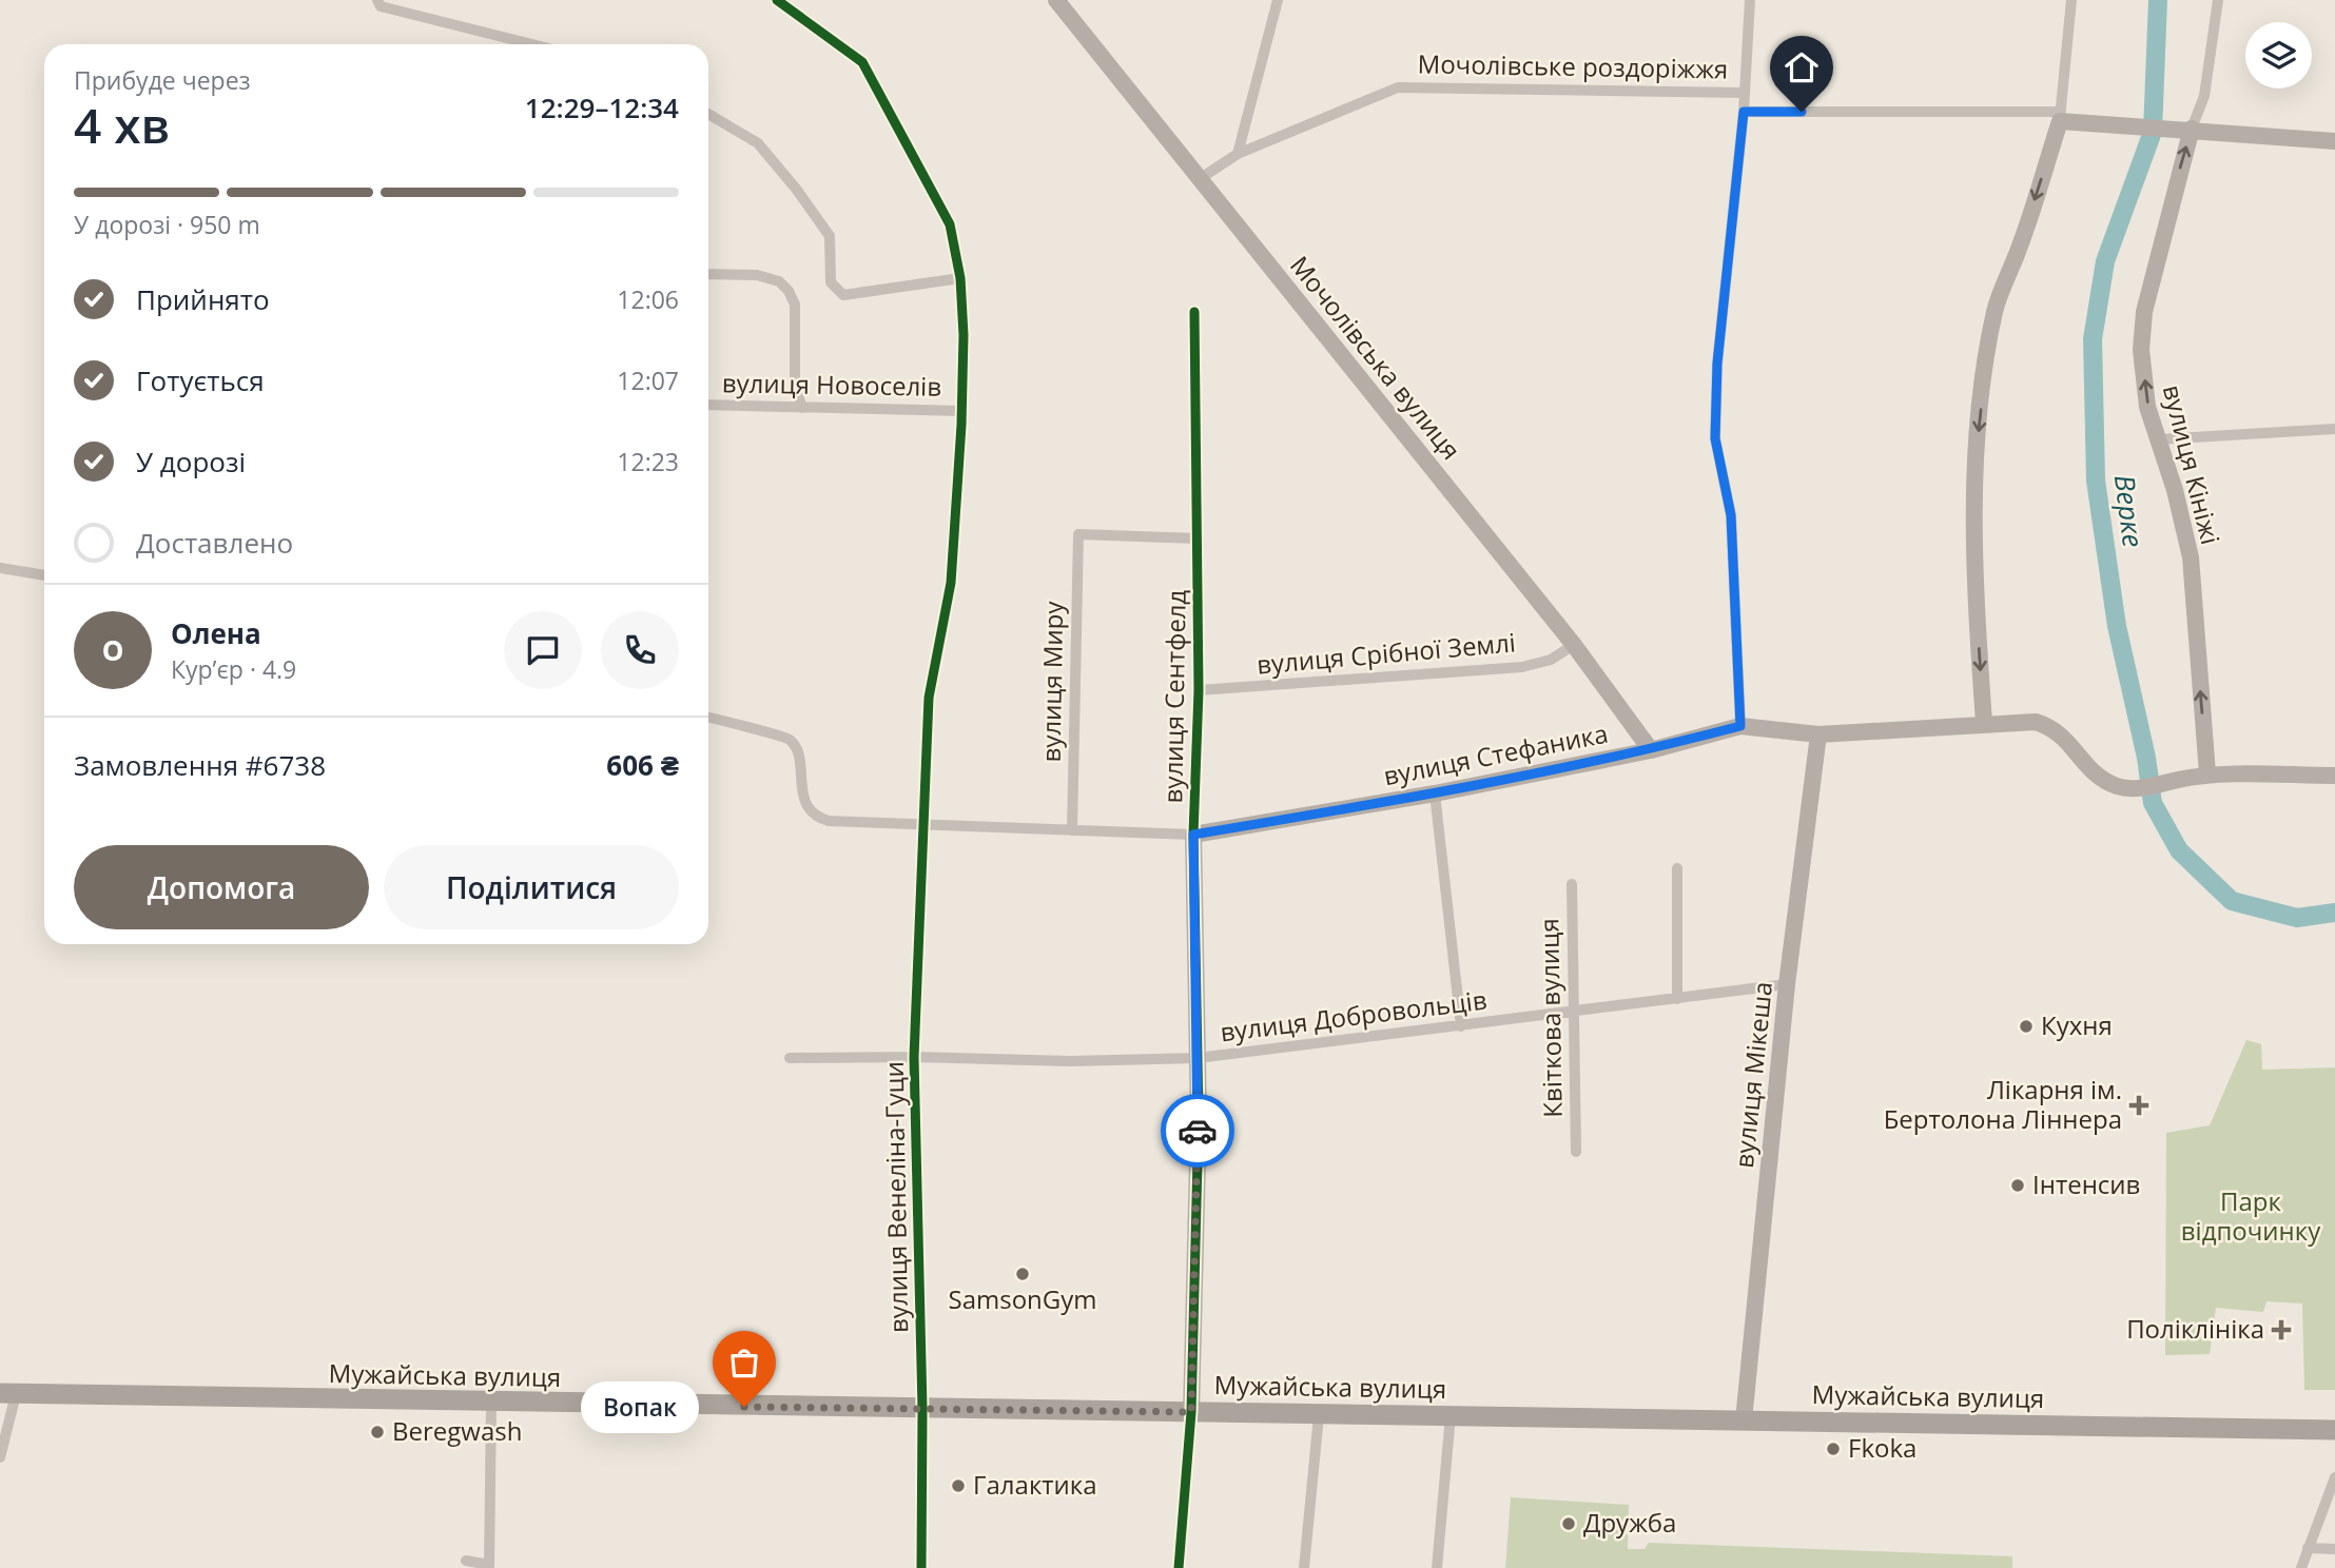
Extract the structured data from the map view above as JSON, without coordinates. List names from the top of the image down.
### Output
{
  "streets": {
    "highway": ["Мужайська вулиця"],
    "street": [
      "Мочолівське роздоріжжя",
      "Мочолівська вулиця",
      "вулиця Новоселів",
      "вулиця Кініжі",
      "вулиця Срібної Землі",
      "вулиця Миру",
      "вулиця Сентфелд",
      "вулиця Стефаника",
      "вулиця Добровольців",
      "Квіткова вулиця",
      "вулиця Мікеша",
      "вулиця Венеліна-Гуци"
    ]
  },
  "crossings": [
    ["Мочолівське роздоріжжя", "Мочолівська вулиця"],
    ["Мочолівська вулиця", "вулиця Срібної Землі"],
    ["Мочолівська вулиця", "вулиця Стефаника"],
    ["вулиця Новоселів", "вулиця Венеліна-Гуци"],
    ["вулиця Кініжі", "вулиця Стефаника"],
    ["вулиця Срібної Землі", "вулиця Сентфелд"],
    ["вулиця Миру", "вулиця Сентфелд"],
    ["вулиця Миру", "вулиця Стефаника"],
    ["вулиця Сентфелд", "вулиця Стефаника"],
    ["вулиця Сентфелд", "вулиця Добровольців"],
    ["вулиця Сентфелд", "Мужайська вулиця"],
    ["вулиця Стефаника", "вулиця Мікеша"],
    ["вулиця Стефаника", "вулиця Венеліна-Гуци"],
    ["вулиця Добровольців", "Квіткова вулиця"],
    ["вулиця Добровольців", "вулиця Мікеша"],
    ["вулиця Добровольців", "вулиця Венеліна-Гуци"],
    ["вулиця Мікеша", "Мужайська вулиця"],
    ["вулиця Венеліна-Гуци", "Мужайська вулиця"]
  ],
  "water": ["Верке"],
  "parks": ["Парк відпочинку"],
  "places": {
    "other": [
      "Кухня",
      "Інтенсив",
      "SamsonGym",
      "Вопак",
      "Beregwash",
      "Fkoka",
      "Галактика",
      "Дружба"
    ],
    "health": ["Лікарня ім. Бертолона Ліннера", "Поліклініка"]
  },
  "page": {
    "heading": ["4 хв", "Прибуде через", "12:29–12:34"],
    "panel": [
      "Олена",
      "Кур’єр · 4.9",
      "Замовлення #6738",
      "606 ₴"
    ],
    "bar": "У дорозі · 950 m",
    "list": [
      ["Прийнято", "12:06"],
      ["Готується", "12:07"],
      ["У дорозі", "12:23"],
      "Доставлено"
    ],
    "round": "О",
    "buttons": ["Допомога", "Поділитися"],
    "bubble": "Вопак"
  }
}
